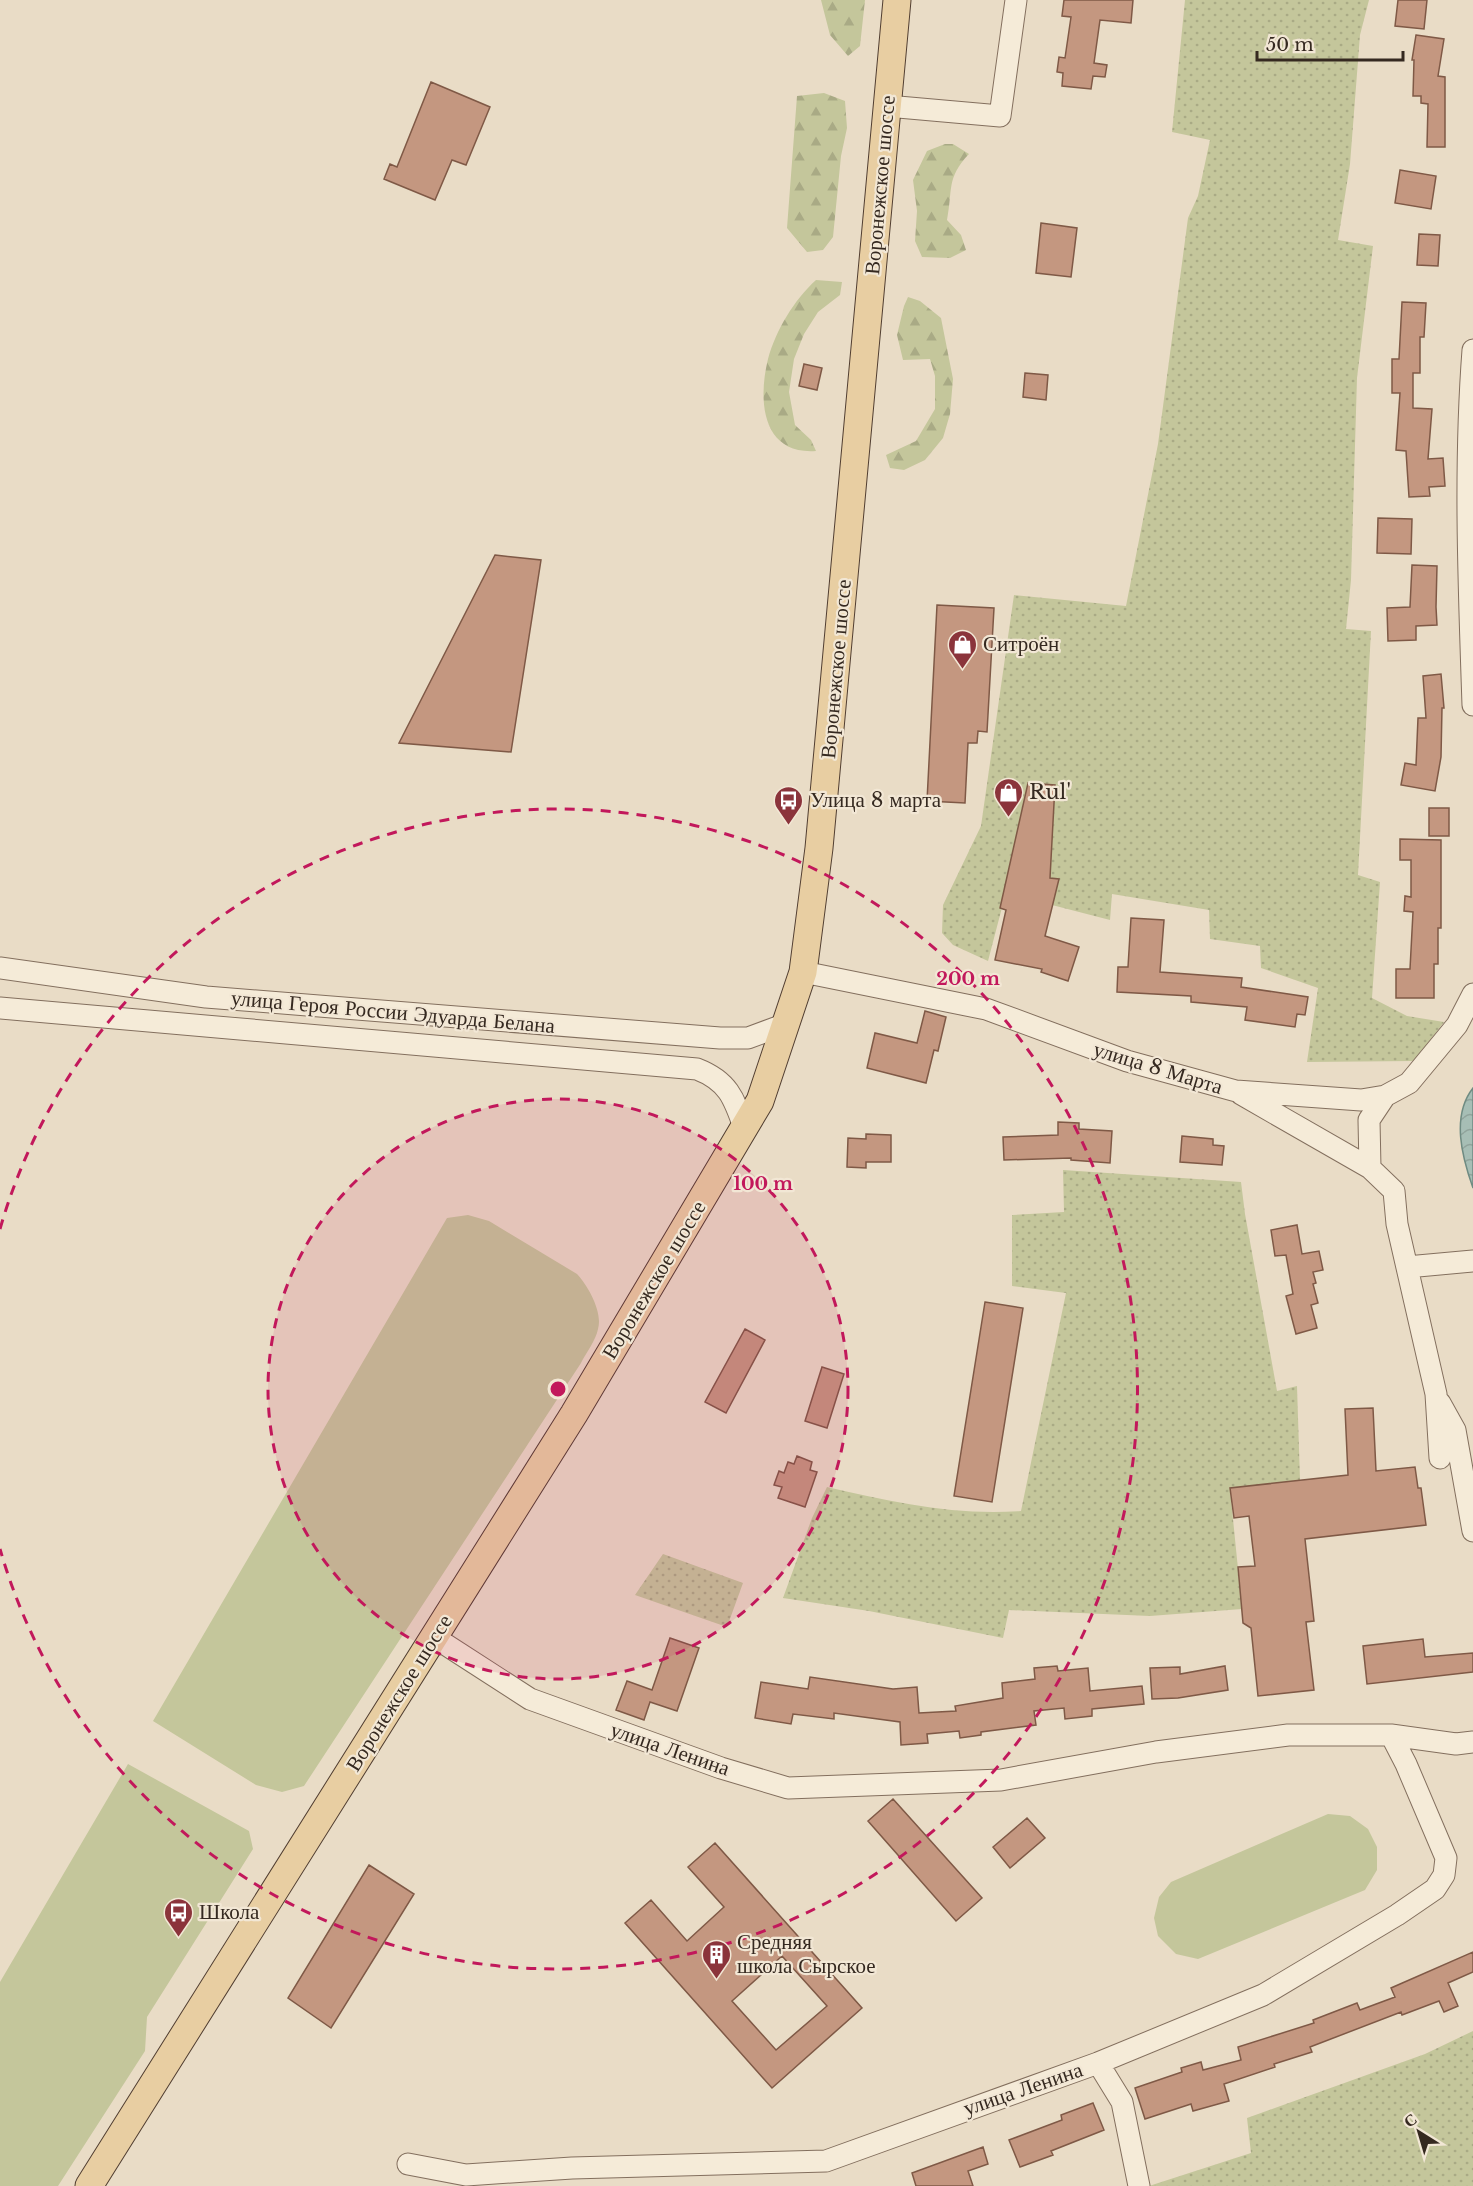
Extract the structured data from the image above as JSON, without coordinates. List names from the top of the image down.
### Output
{
  "streets": {
    "main road": ["Воронежское шоссе"],
    "street": ["улица Героя России Эдуарда Белана", "улица 8 Марта", "улица Ленина"]
  },
  "crossings": [
    ["Воронежское шоссе", "улица Героя России Эдуарда Белана"],
    ["Воронежское шоссе", "улица 8 Марта"],
    ["Воронежское шоссе", "улица Ленина"]
  ],
  "places": {
    "shop": ["Ситроён", "Rul'"],
    "bus stop": ["Улица 8 марта", "Школа"],
    "building": ["Средняя школа Сырское"]
  },
  "scale_bar": "50 m",
  "north": "top left",
  "rings": ["200 m", "100 m"]
}
